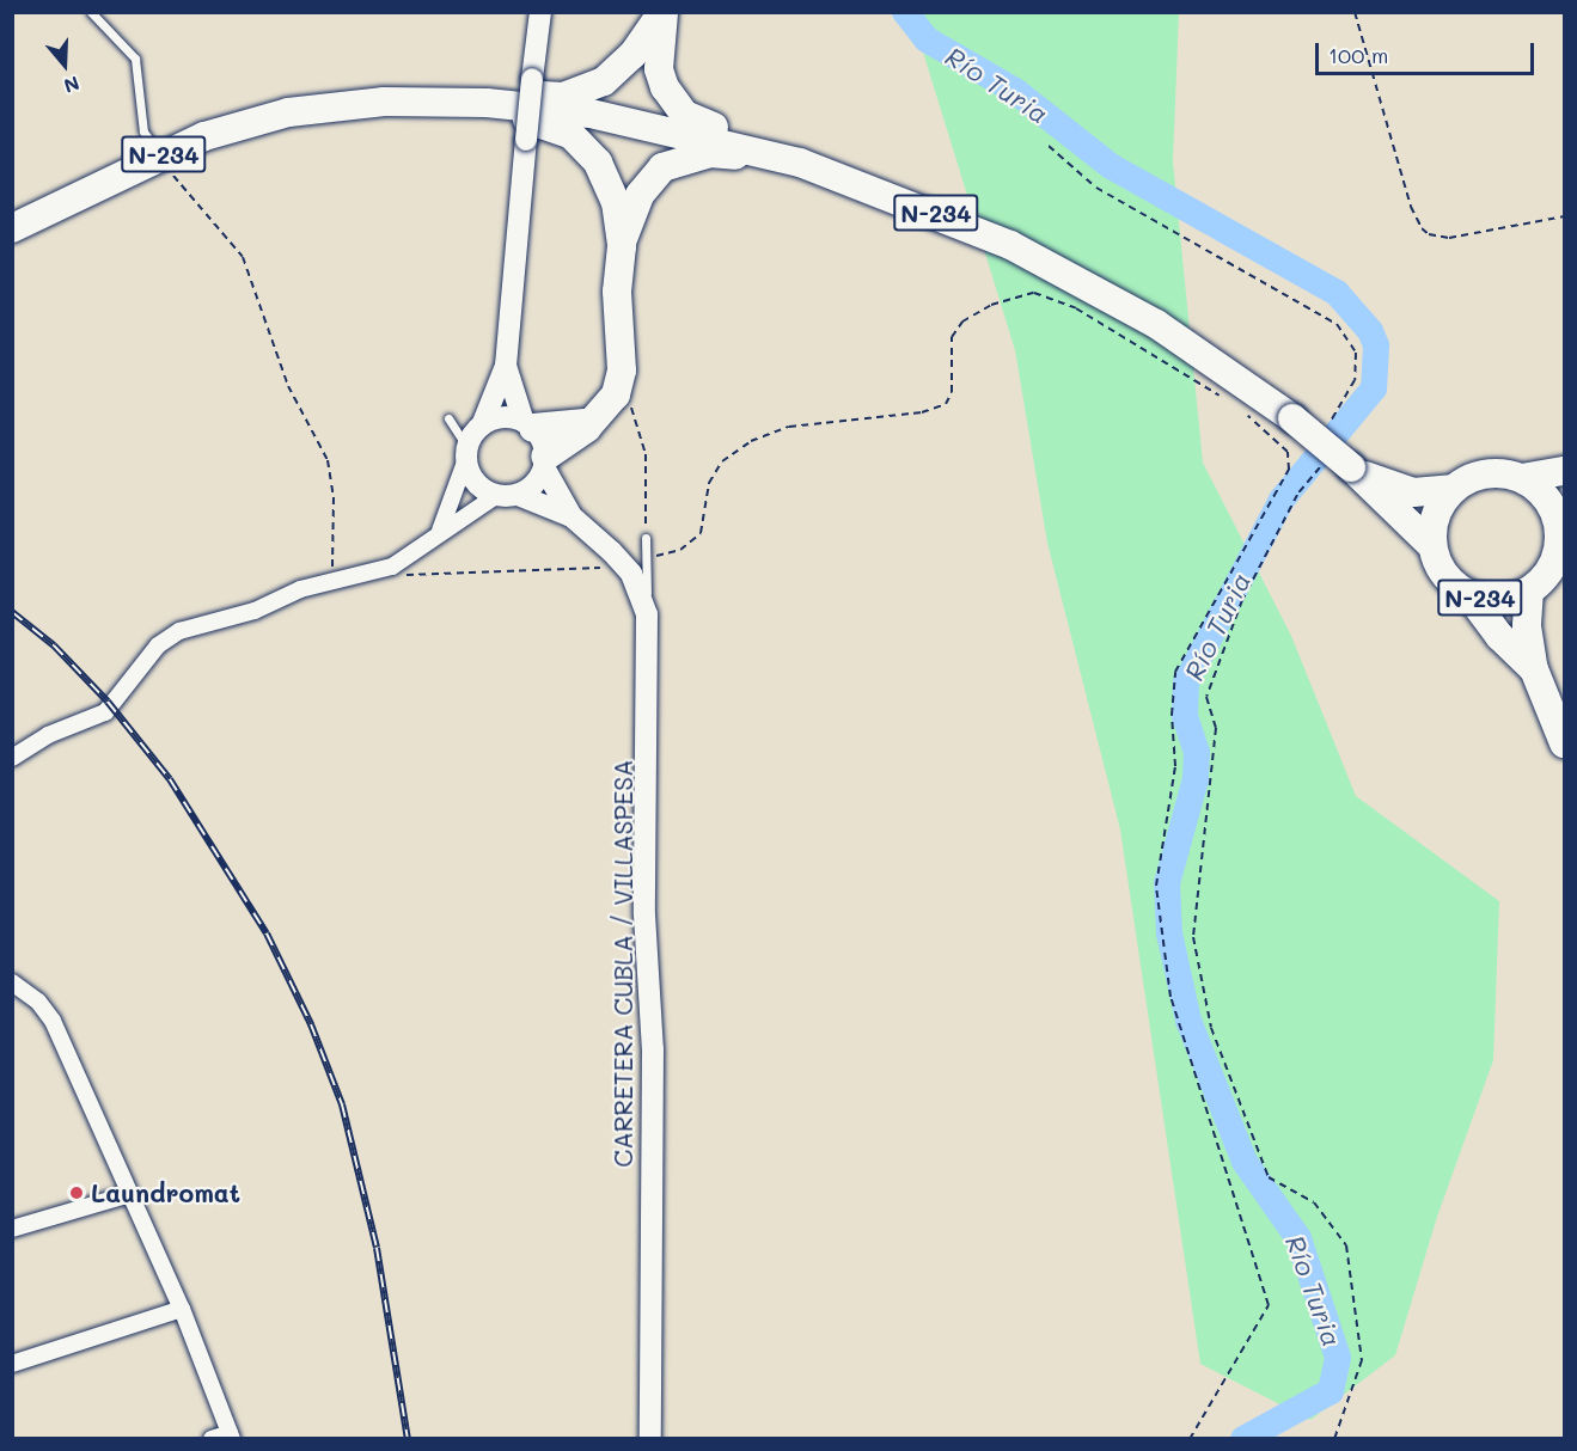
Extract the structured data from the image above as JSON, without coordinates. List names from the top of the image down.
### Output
{
  "streets": {
    "highway": ["N-234"],
    "street": ["CARRETERA CUBLA / VILLASPESA"]
  },
  "water": ["Río Turia"],
  "places": ["Laundromat"],
  "scale_bar": "100 m",
  "north": "bottom"
}
